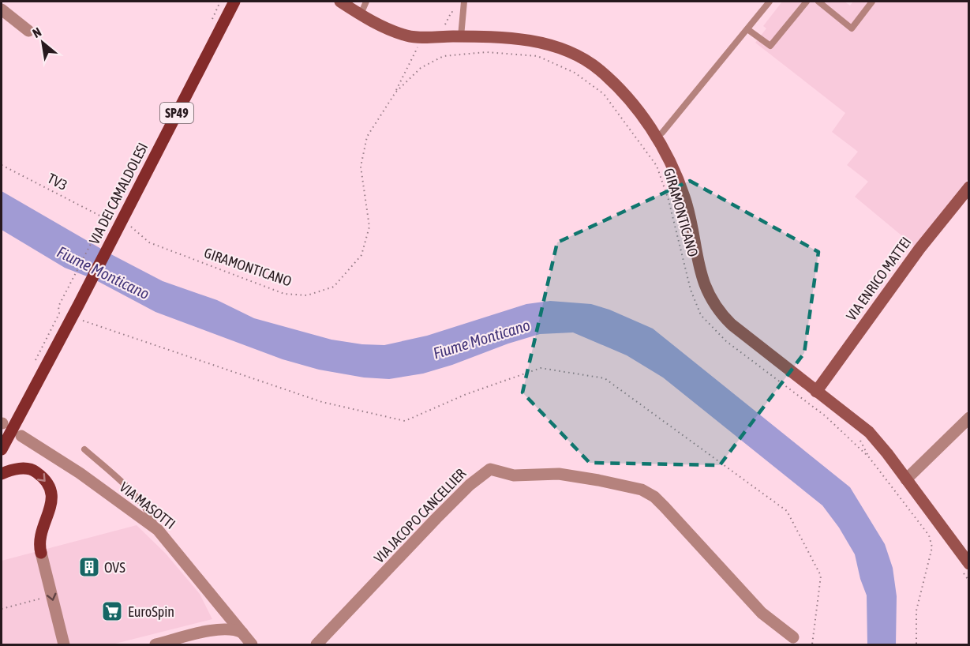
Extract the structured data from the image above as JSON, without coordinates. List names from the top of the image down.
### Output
{
  "streets": {
    "main road": ["SP49", "VIA DEI CAMALDOLESI"],
    "street": ["VIA ENRICO MATTEI", "VIA MASOTTI", "VIA JACOPO CANCELLIER"],
    "path": ["TV3", "GIRAMONTICANO"]
  },
  "crossings": [
    ["VIA DEI CAMALDOLESI", "GIRAMONTICANO"]
  ],
  "water": ["Fiume Monticano"],
  "places": {
    "building": ["OVS"],
    "supermarket": ["EuroSpin"]
  },
  "north": "top left"
}
